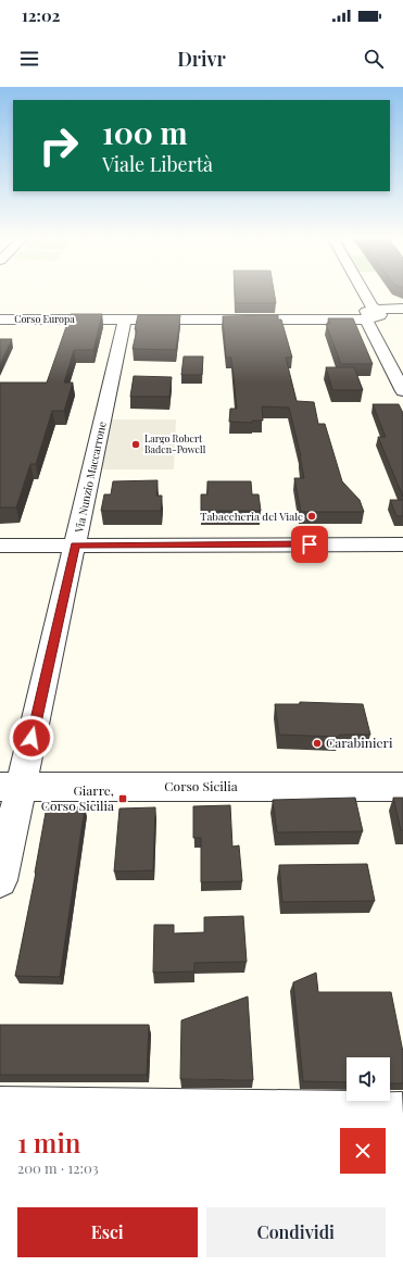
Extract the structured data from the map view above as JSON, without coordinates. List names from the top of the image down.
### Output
{
  "streets": {
    "street": ["Corso Europa", "Via Nunzio Maccarrone", "Corso Sicilia"]
  },
  "crossings": [
    ["Corso Europa", "Via Nunzio Maccarrone"],
    ["Via Nunzio Maccarrone", "Corso Sicilia"]
  ],
  "places": {
    "other": ["Largo Robert Baden-Powell", "Tabaccheria del Viale", "Carabinieri"],
    "transit": ["Giarre, Corso Sicilia"]
  },
  "page": {
    "status": "12:02",
    "header": "Drivr",
    "turn": ["100 m", "Viale Libertà"],
    "heading": ["1 min", "200 m · 12:03"],
    "buttons": ["Esci", "Condividi"]
  }
}
